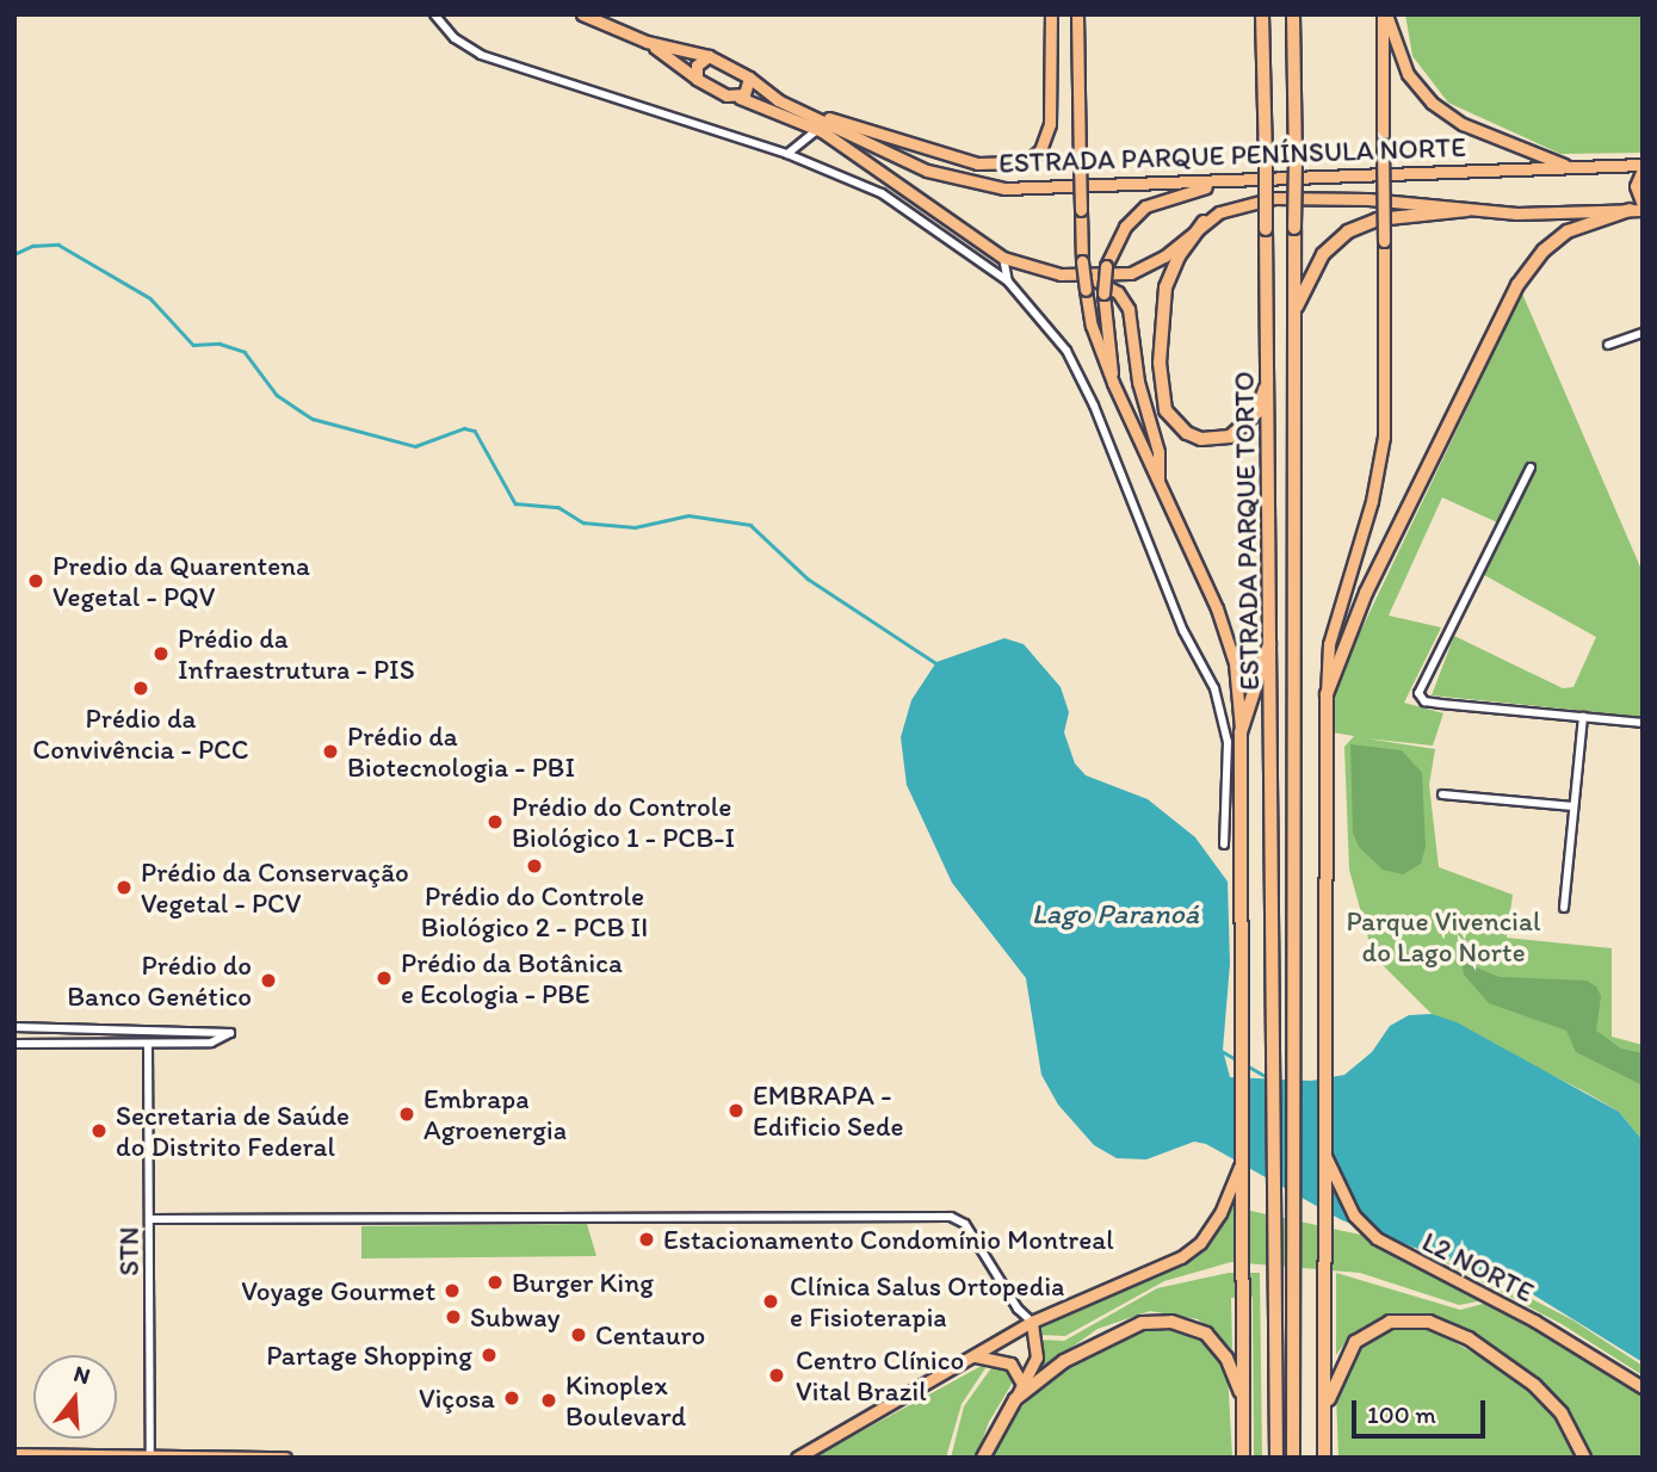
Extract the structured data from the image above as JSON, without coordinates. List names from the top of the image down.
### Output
{
  "streets": {
    "highway": ["ESTRADA PARQUE TORTO"],
    "main road": ["ESTRADA PARQUE PENÍNSULA NORTE", "L2 NORTE"],
    "street": ["STN"]
  },
  "water": ["Lago Paranoá"],
  "parks": ["Parque Vivencial do Lago Norte"],
  "places": [
    "Predio da Quarentena Vegetal - PQV",
    "Prédio da Infraestrutura - PIS",
    "Prédio da Convivência - PCC",
    "Prédio da Biotecnologia - PBI",
    "Prédio do Controle Biológico 1 - PCB-I",
    "Prédio do Controle Biológico 2 - PCB II",
    "Prédio da Conservação Vegetal - PCV",
    "Prédio da Botânica e Ecologia - PBE",
    "Prédio do Banco Genético",
    "EMBRAPA - Edificio Sede",
    "Embrapa Agroenergia",
    "Secretaria de Saúde do Distrito Federal",
    "Estacionamento Condomínio Montreal",
    "Burger King",
    "Voyage Gourmet",
    "Clínica Salus Ortopedia e Fisioterapia",
    "Subway",
    "Centauro",
    "Partage Shopping",
    "Centro Clínico Vital Brazil",
    "Viçosa",
    "Kinoplex Boulevard"
  ],
  "scale_bar": "100 m",
  "north": "top"
}
